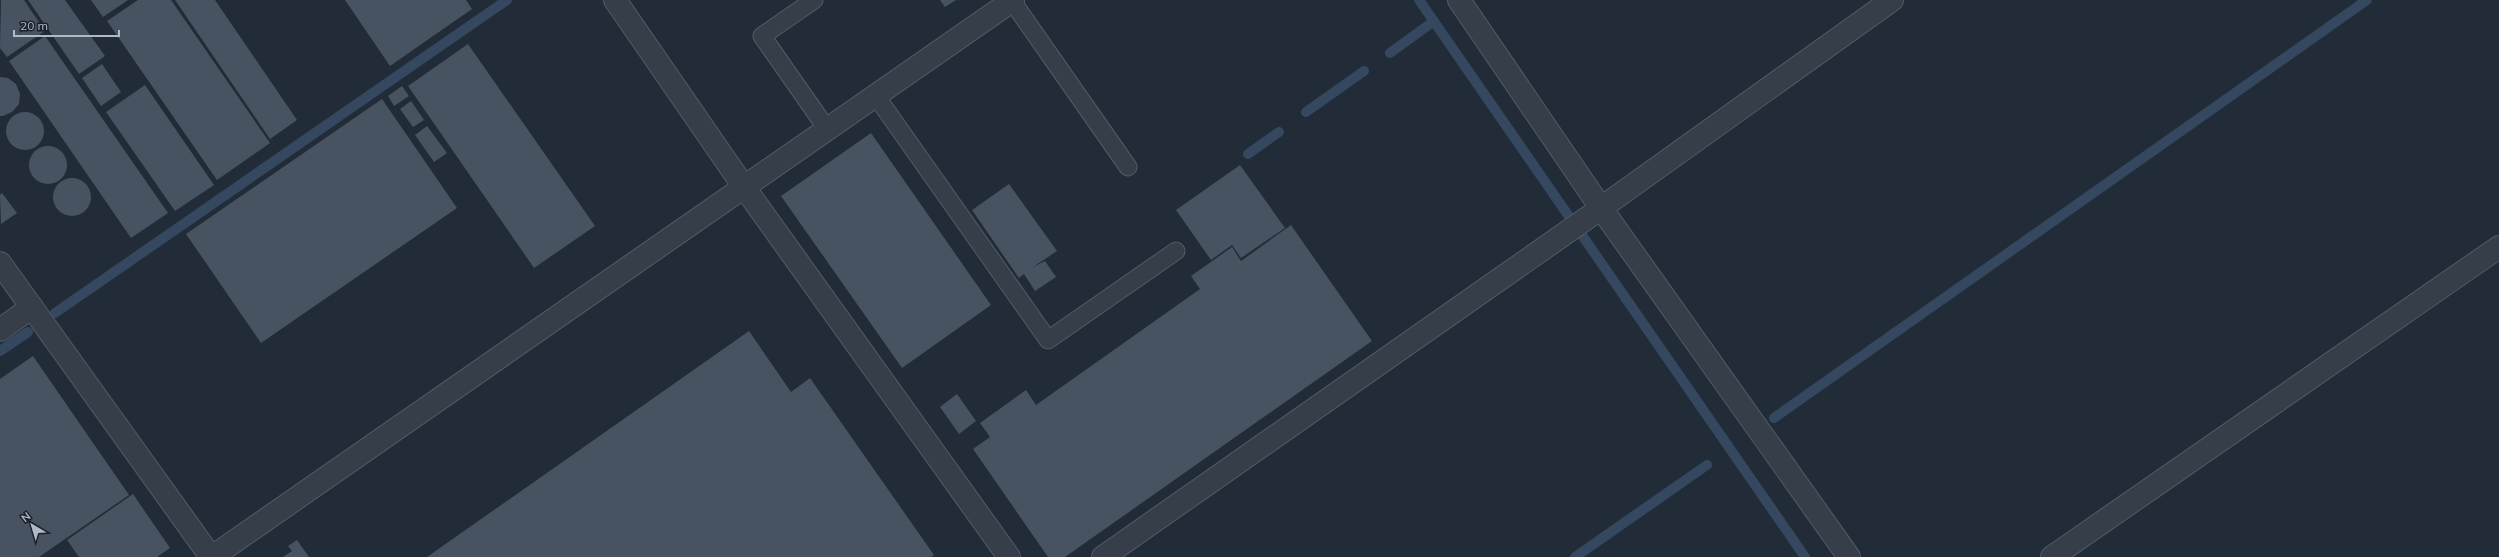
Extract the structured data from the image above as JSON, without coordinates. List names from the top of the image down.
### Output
{
  "scale_bar": "20 m",
  "north": "top left"
}
